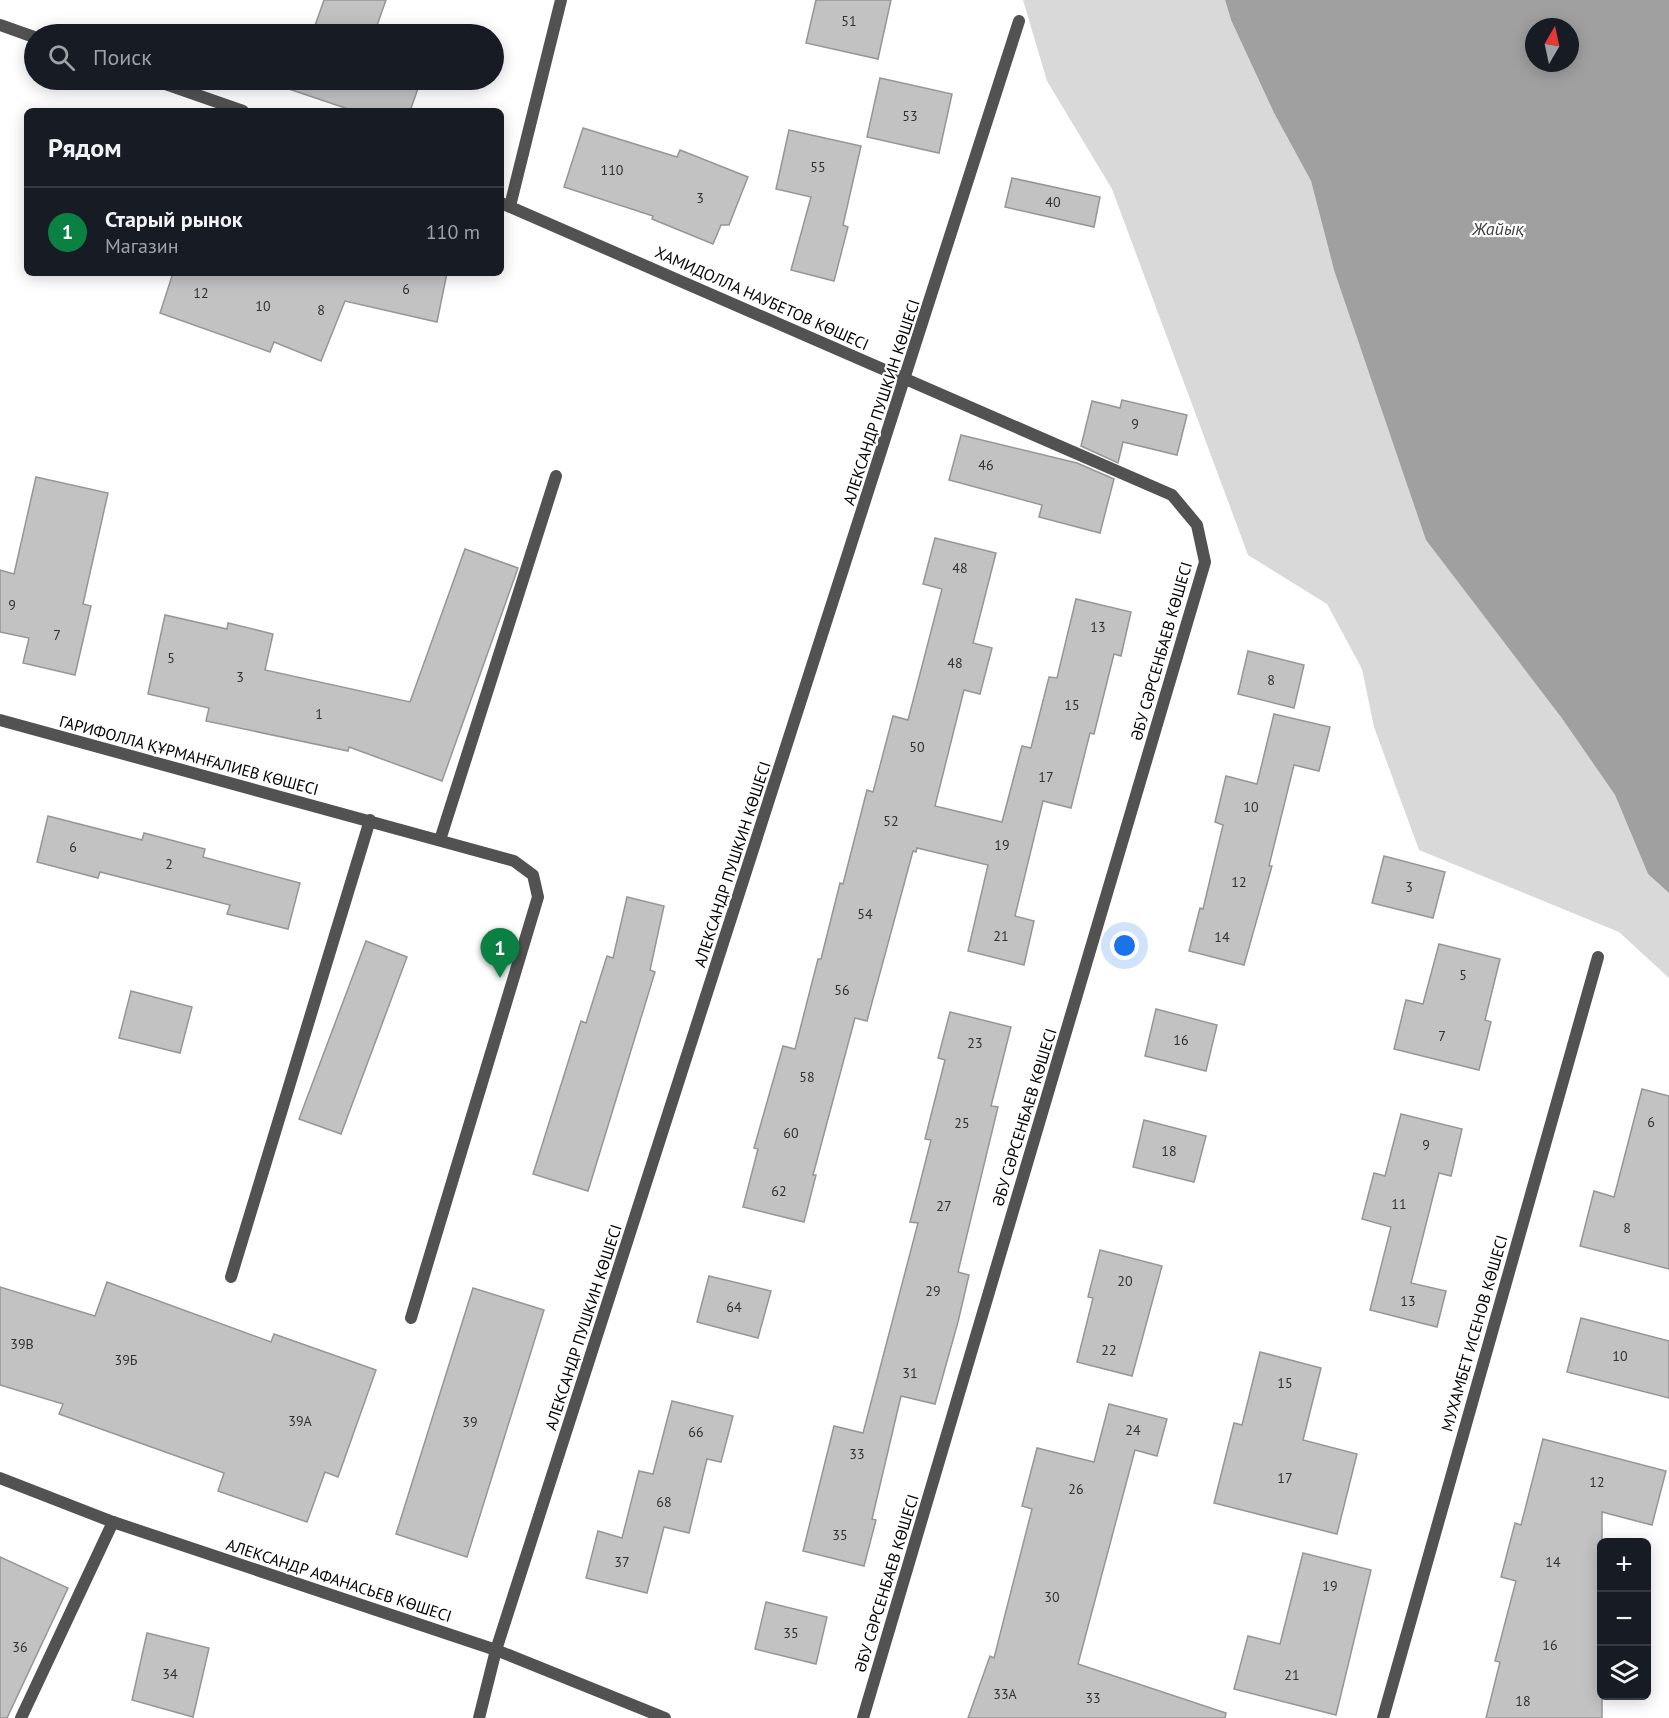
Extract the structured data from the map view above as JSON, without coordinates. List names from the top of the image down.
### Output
{
  "streets": {
    "street": [
      "ХАМИДОЛЛА НАУБЕТОВ КӨШЕСІ",
      "АЛЕКСАНДР ПУШКИН КӨШЕСІ",
      "ӘБУ СӘРСЕНБАЕВ КӨШЕСІ",
      "ГАРИФОЛЛА ҚҰРМАНҒАЛИЕВ КӨШЕСІ",
      "МУХАМБЕТ ИСЕНОВ КӨШЕСІ",
      "АЛЕКСАНДР АФАНАСЬЕВ КӨШЕСІ"
    ]
  },
  "crossings": [
    ["ХАМИДОЛЛА НАУБЕТОВ КӨШЕСІ", "АЛЕКСАНДР ПУШКИН КӨШЕСІ"],
    ["ХАМИДОЛЛА НАУБЕТОВ КӨШЕСІ", "ӘБУ СӘРСЕНБАЕВ КӨШЕСІ"],
    ["АЛЕКСАНДР ПУШКИН КӨШЕСІ", "АЛЕКСАНДР АФАНАСЬЕВ КӨШЕСІ"]
  ],
  "water": ["Жайық"],
  "house_numbers": [
    "51",
    "53",
    "55",
    "110",
    "3",
    "40",
    "6",
    "12",
    "10",
    "8",
    "9",
    "46",
    "48",
    "9",
    "13",
    "7",
    "5",
    "48",
    "3",
    "8",
    "15",
    "1",
    "50",
    "17",
    "10",
    "52",
    "19",
    "6",
    "2",
    "12",
    "3",
    "54",
    "21",
    "14",
    "5",
    "56",
    "7",
    "16",
    "23",
    "58",
    "6",
    "25",
    "60",
    "9",
    "18",
    "62",
    "11",
    "27",
    "8",
    "20",
    "29",
    "13",
    "64",
    "39В",
    "22",
    "10",
    "39Б",
    "31",
    "15",
    "39А",
    "39",
    "24",
    "66",
    "33",
    "17",
    "12",
    "26",
    "68",
    "35",
    "37",
    "14",
    "19",
    "30",
    "35",
    "16",
    "36",
    "34",
    "21",
    "33А",
    "33",
    "18"
  ],
  "north": "top",
  "page": {
    "search": "Поиск",
    "heading": "Рядом",
    "list": [
      {
        "mark": "1",
        "name": "Старый рынок",
        "note": "Магазин",
        "value": "110 m"
      }
    ],
    "pins": "1",
    "map_buttons": ["+", "−"]
  }
}
